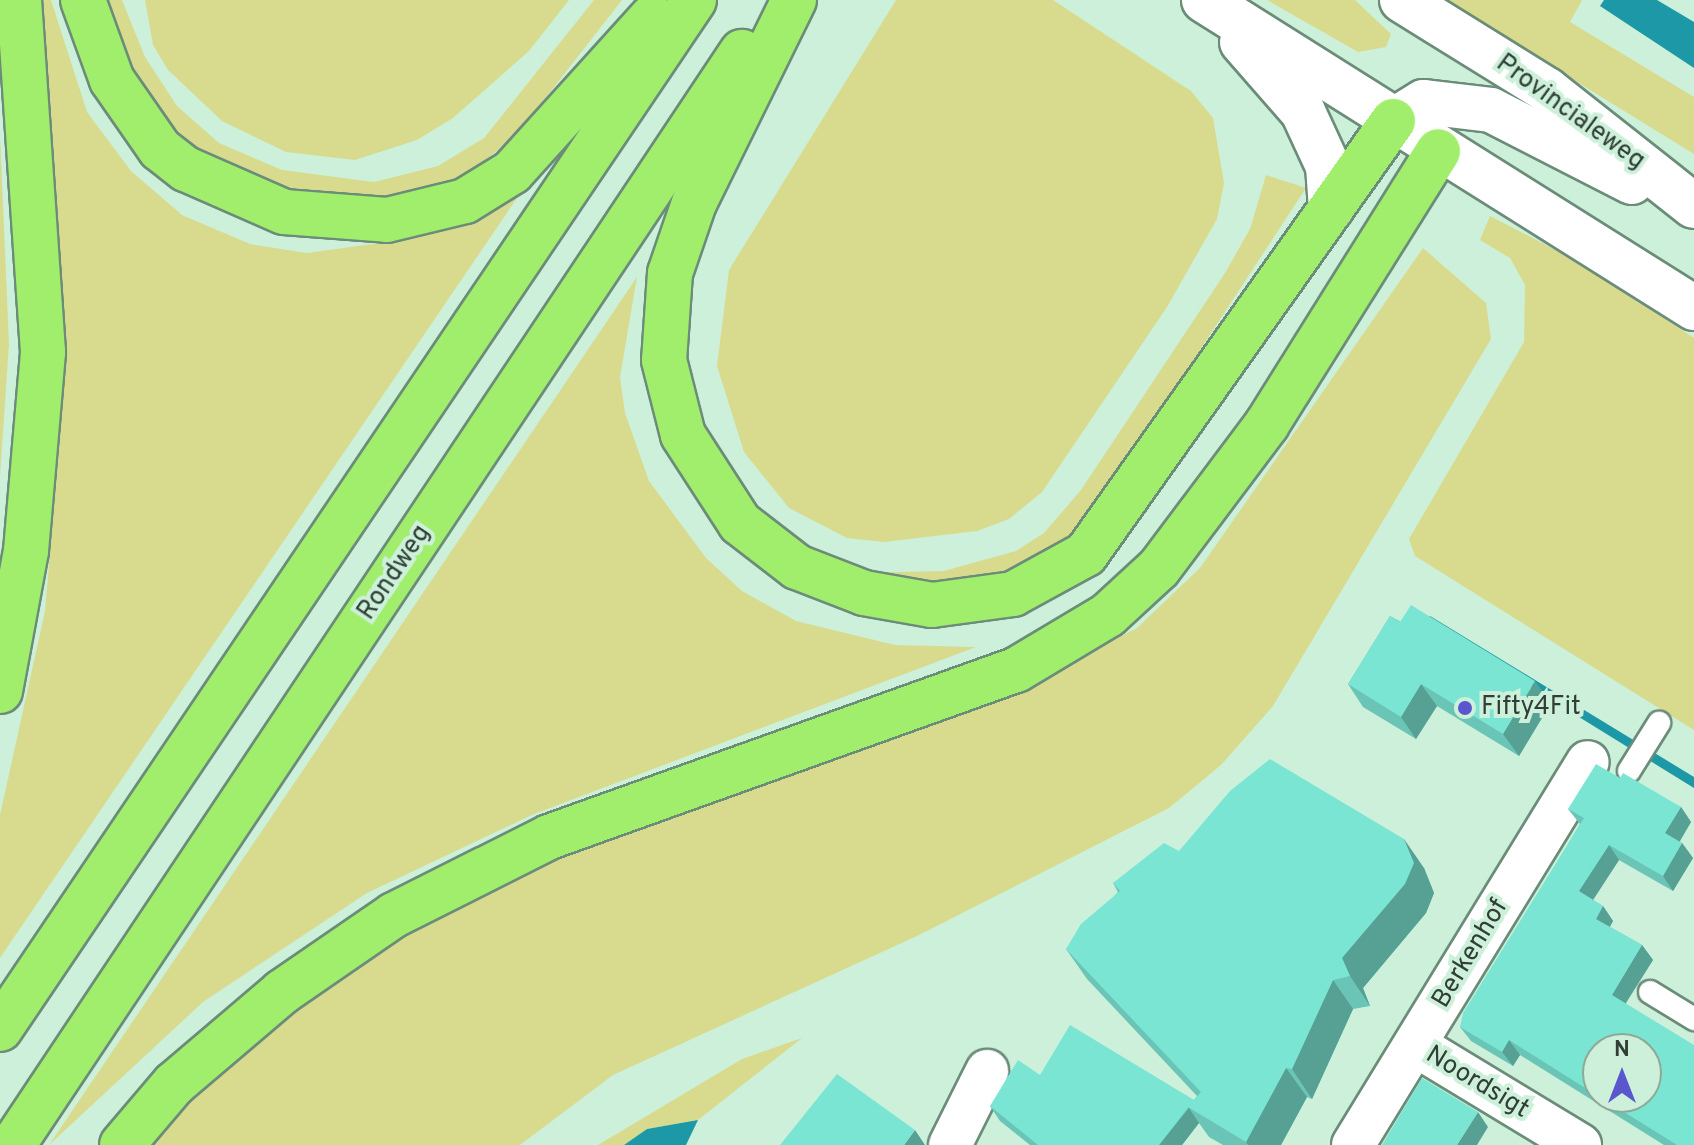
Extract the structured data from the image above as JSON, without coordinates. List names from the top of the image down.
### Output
{
  "streets": {
    "highway": ["Rondweg"],
    "main road": ["Provincialeweg"],
    "street": ["Berkenhof", "Noordsigt"]
  },
  "crossings": [
    ["Berkenhof", "Noordsigt"]
  ],
  "places": ["Fifty4Fit"],
  "north": "top"
}
